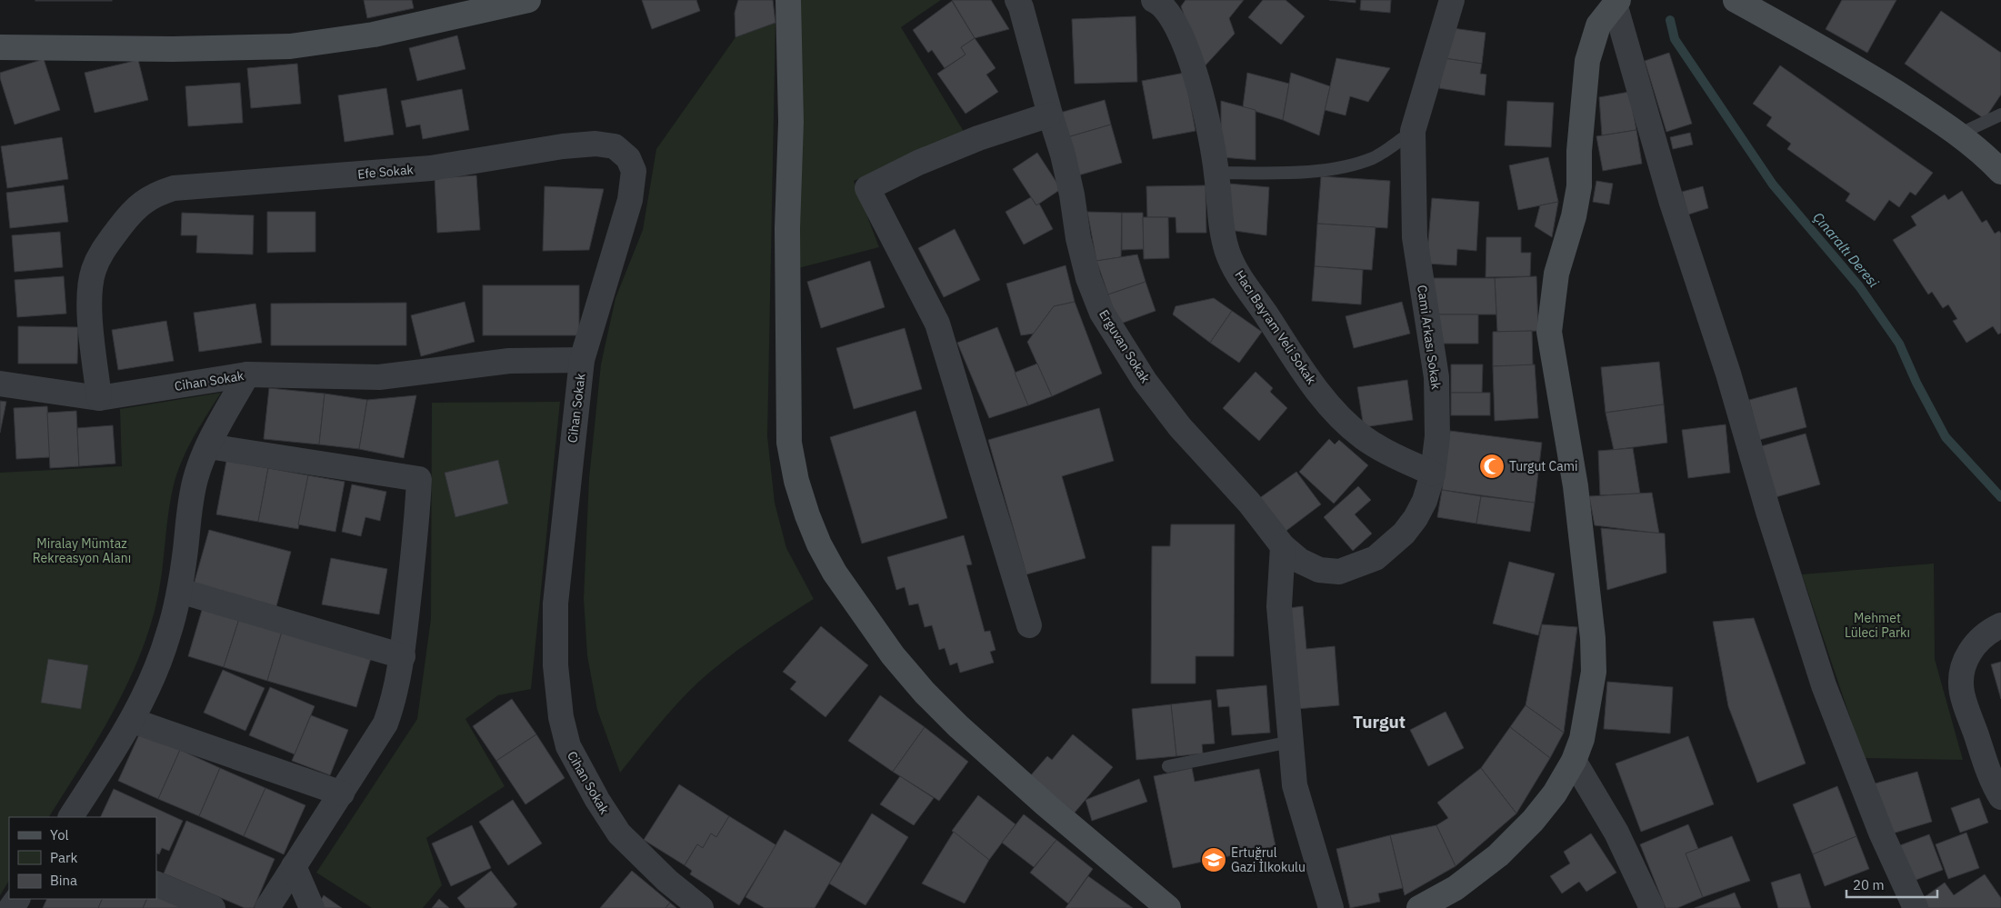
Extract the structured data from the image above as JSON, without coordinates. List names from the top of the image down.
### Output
{
  "streets": {
    "street": [
      "Efe Sokak",
      "Hacı Bayram Veli Sokak",
      "Cami Arkası Sokak",
      "Erguvan Sokak",
      "Cihan Sokak"
    ]
  },
  "crossings": [
    ["Efe Sokak", "Cihan Sokak"],
    ["Hacı Bayram Veli Sokak", "Cami Arkası Sokak"],
    ["Cami Arkası Sokak", "Erguvan Sokak"]
  ],
  "districts": ["Turgut"],
  "water": ["Çınaraltı Deresi"],
  "parks": ["Miralay Mümtaz Rekreasyon Alanı", "Mehmet Lüleci Parkı"],
  "places": {
    "mosque": ["Turgut Cami"],
    "school or university": ["Ertuğrul Gazi İlkokulu"]
  },
  "legend": ["Yol", "Park", "Bina"],
  "scale_bar": "20 m"
}
